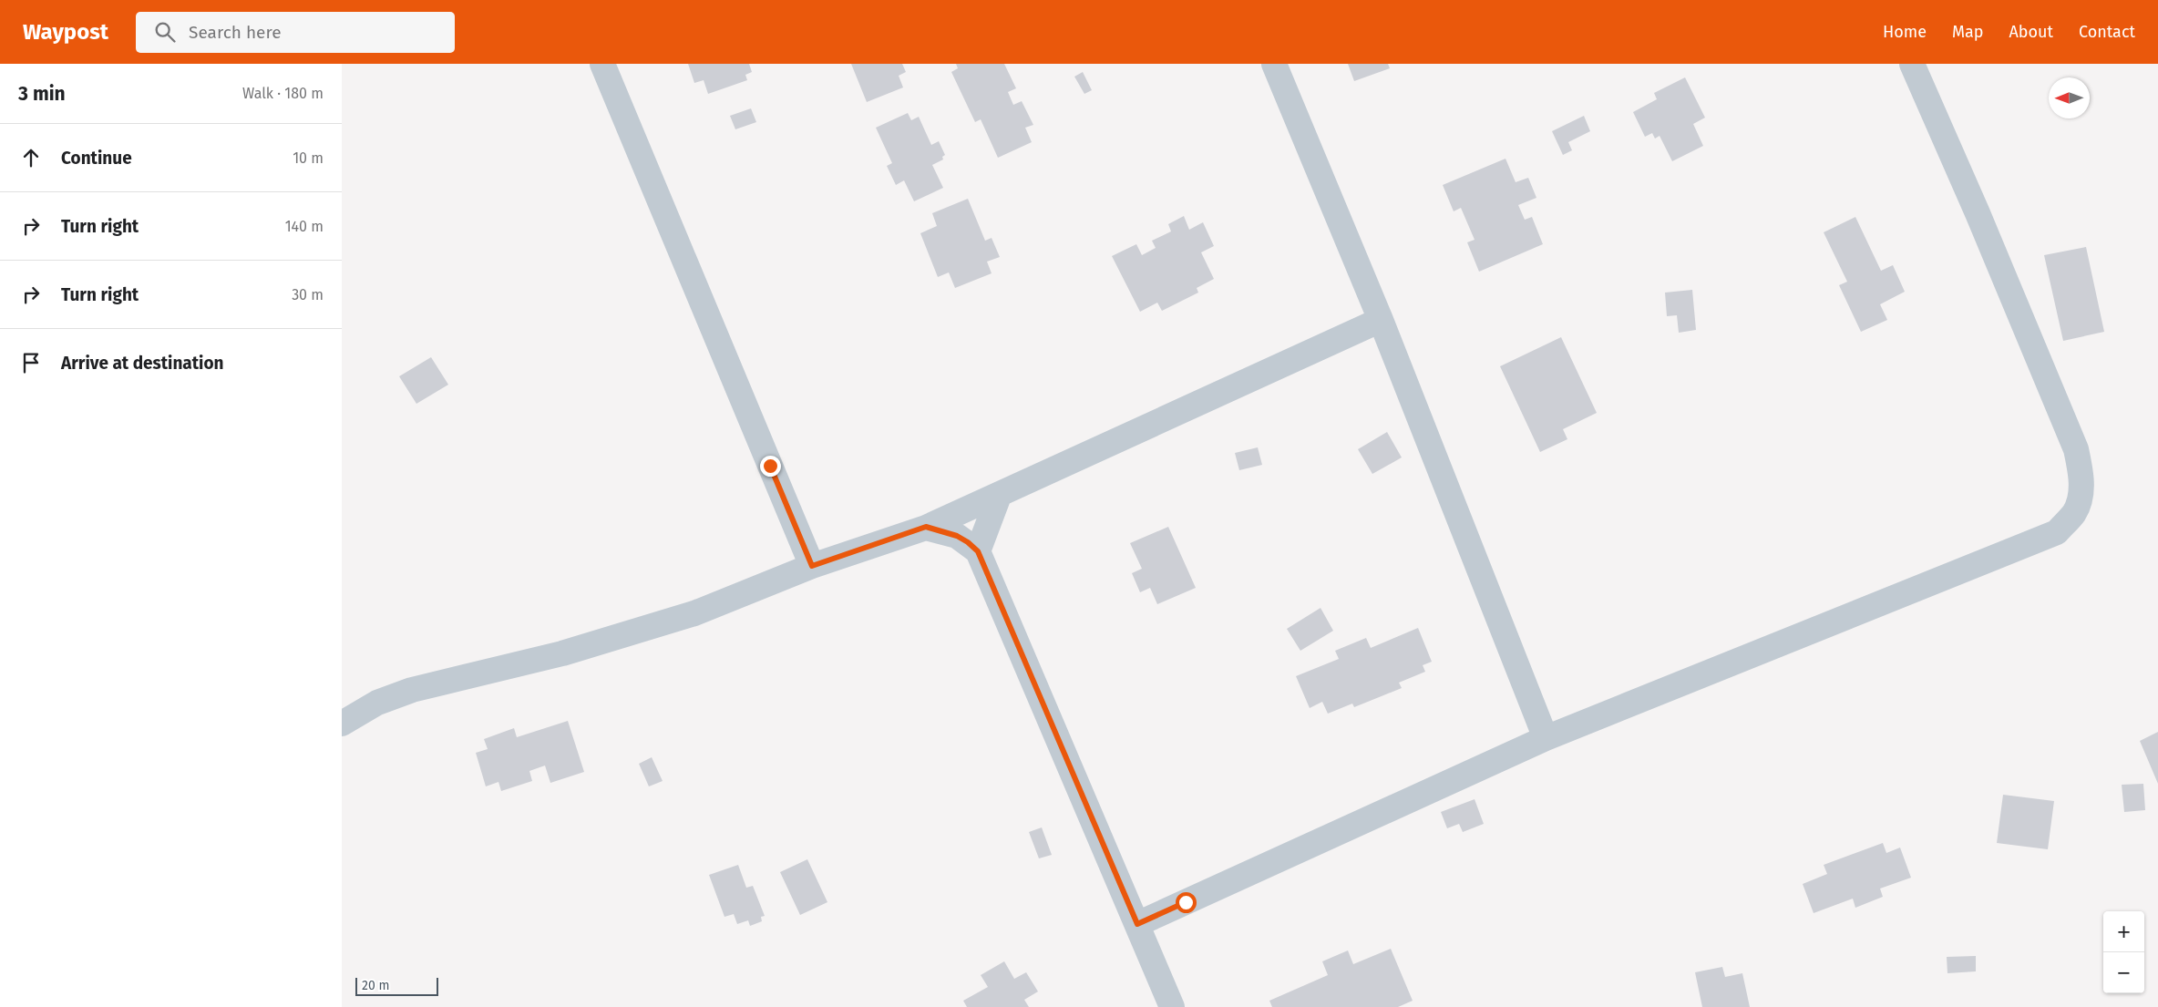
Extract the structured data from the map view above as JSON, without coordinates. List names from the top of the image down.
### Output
{
  "scale_bar": "20 m",
  "north": "left",
  "page": {
    "header": "Waypost",
    "search": "Search here",
    "nav": [
      "Home",
      "Map",
      "About",
      "Contact"
    ],
    "heading": ["3 min", "Walk · 180 m"],
    "list": [
      ["Continue", "10 m"],
      ["Turn right", "140 m"],
      ["Turn right", "30 m"],
      "Arrive at destination"
    ],
    "map_buttons": ["+", "−"],
    "scale": "20 m"
  }
}
